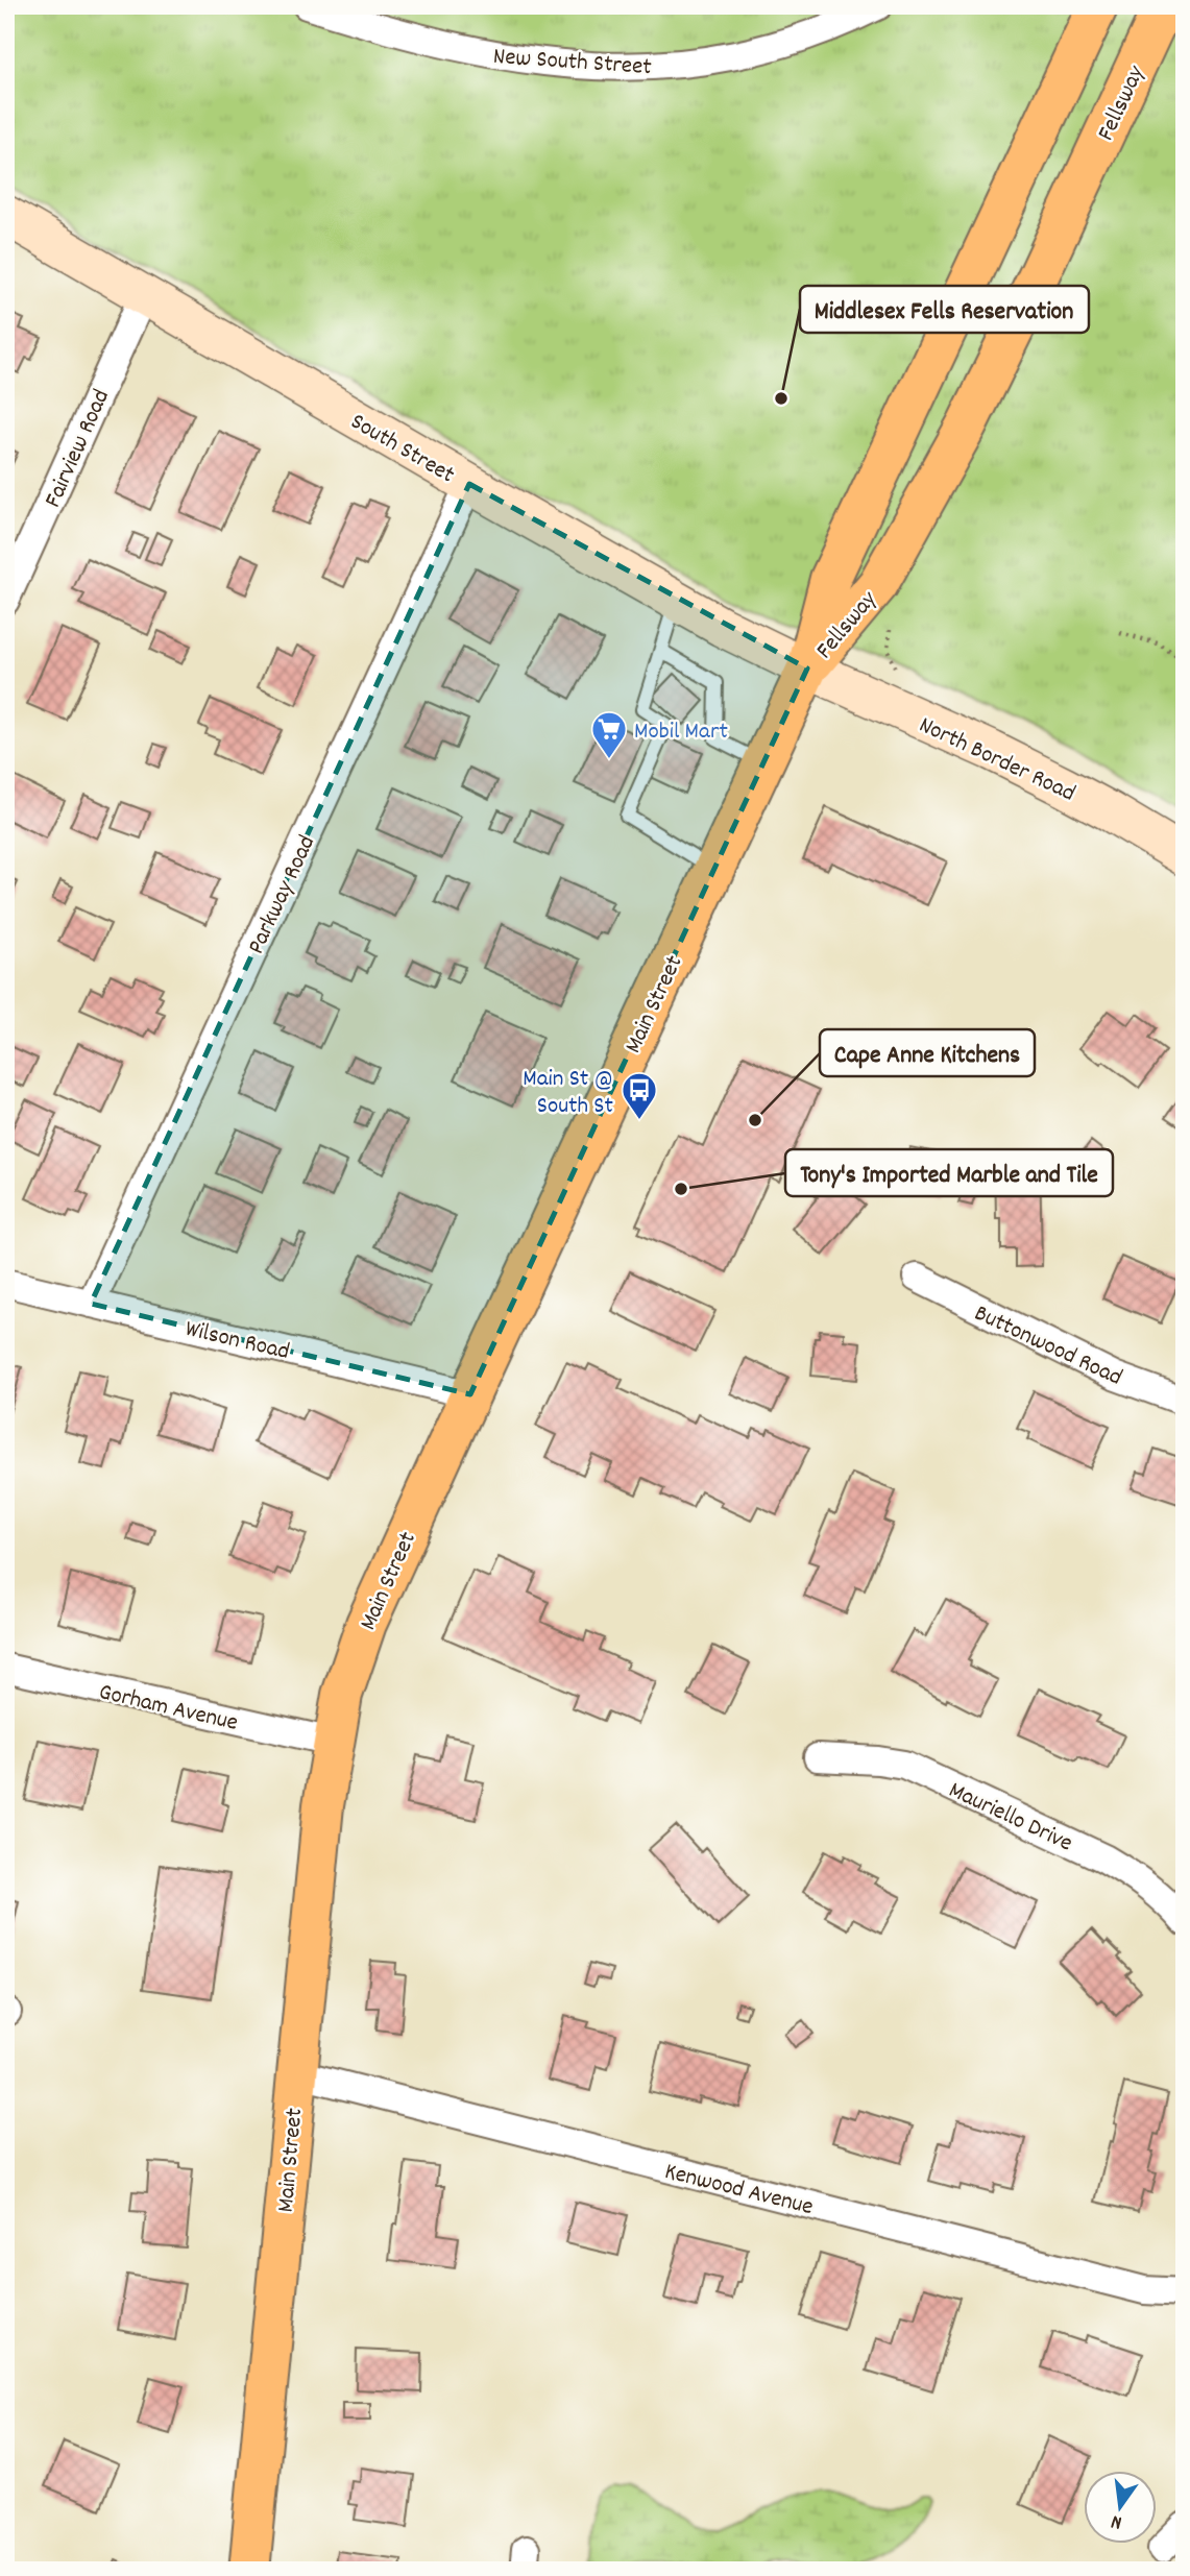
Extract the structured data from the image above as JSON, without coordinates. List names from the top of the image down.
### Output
{
  "streets": {
    "main road": [
      "Fellsway",
      "South Street",
      "North Border Road",
      "Main Street"
    ],
    "street": [
      "New South Street",
      "Fairview Road",
      "Parkway Road",
      "Wilson Road",
      "Buttonwood Road",
      "Gorham Avenue",
      "Mauriello Drive",
      "Kenwood Avenue"
    ]
  },
  "crossings": [
    ["Fellsway", "South Street"],
    ["Fellsway", "North Border Road"],
    ["Fellsway", "Main Street"],
    ["South Street", "Fairview Road"],
    ["South Street", "North Border Road"],
    ["South Street", "Parkway Road"],
    ["South Street", "Main Street"],
    ["North Border Road", "Main Street"],
    ["Parkway Road", "Wilson Road"],
    ["Main Street", "Wilson Road"],
    ["Main Street", "Gorham Avenue"],
    ["Main Street", "Kenwood Avenue"]
  ],
  "places": {
    "other": ["Middlesex Fells Reservation", "Cape Anne Kitchens", "Tony's Imported Marble and Tile"],
    "supermarket": ["Mobil Mart"],
    "bus stop": ["Main St @ South St"]
  },
  "north": "bottom"
}
